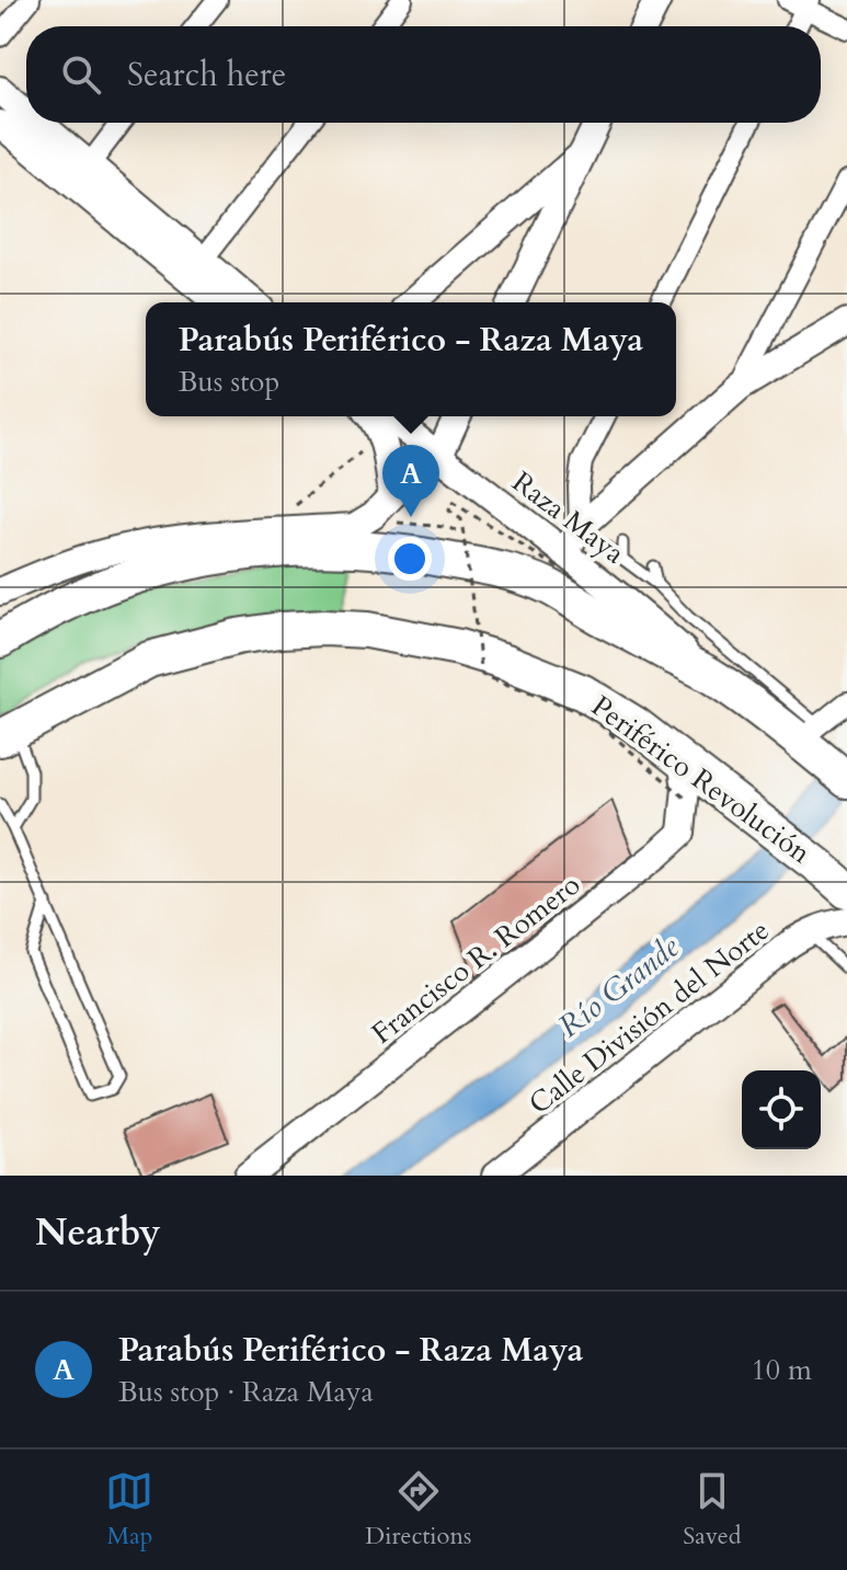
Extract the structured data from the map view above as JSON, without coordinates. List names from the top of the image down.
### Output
{
  "streets": {
    "highway": ["Periférico Revolución"],
    "street": ["Raza Maya", "Francisco R. Romero", "Calle División del Norte"]
  },
  "crossings": [
    ["Periférico Revolución", "Francisco R. Romero"]
  ],
  "water": ["Río Grande"],
  "page": {
    "search": "Search here",
    "popup": ["Parabús Periférico - Raza Maya", "Bus stop"],
    "pins": "A",
    "heading": "Nearby",
    "list": [
      {
        "mark": "A",
        "name": "Parabús Periférico - Raza Maya",
        "note": "Bus stop · Raza Maya",
        "value": "10 m"
      }
    ],
    "nav": ["Map", "Directions", "Saved"]
  }
}
